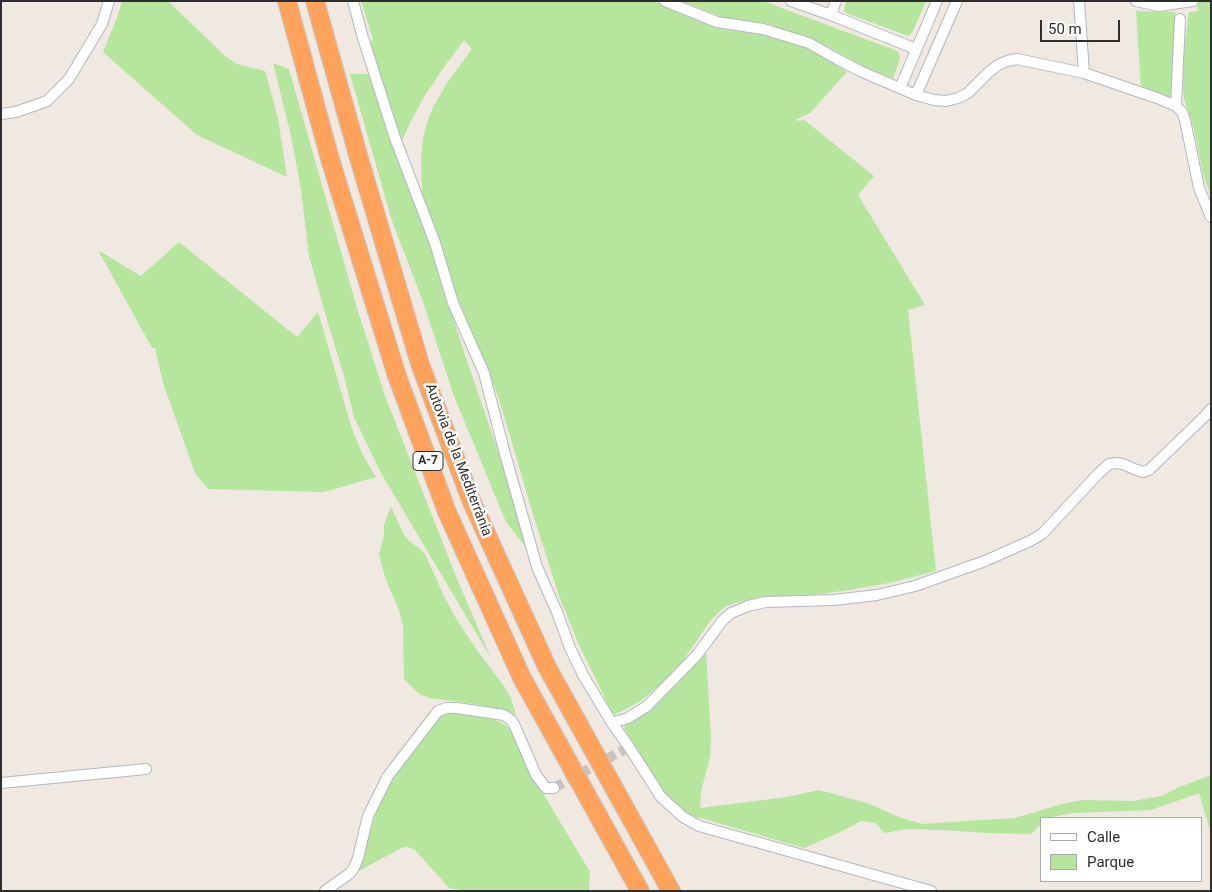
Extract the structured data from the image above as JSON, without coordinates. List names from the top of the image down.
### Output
{
  "streets": {
    "highway": ["Autovia de la Mediterrània", "A-7"]
  },
  "legend": ["Calle", "Parque"],
  "scale_bar": "50 m"
}
